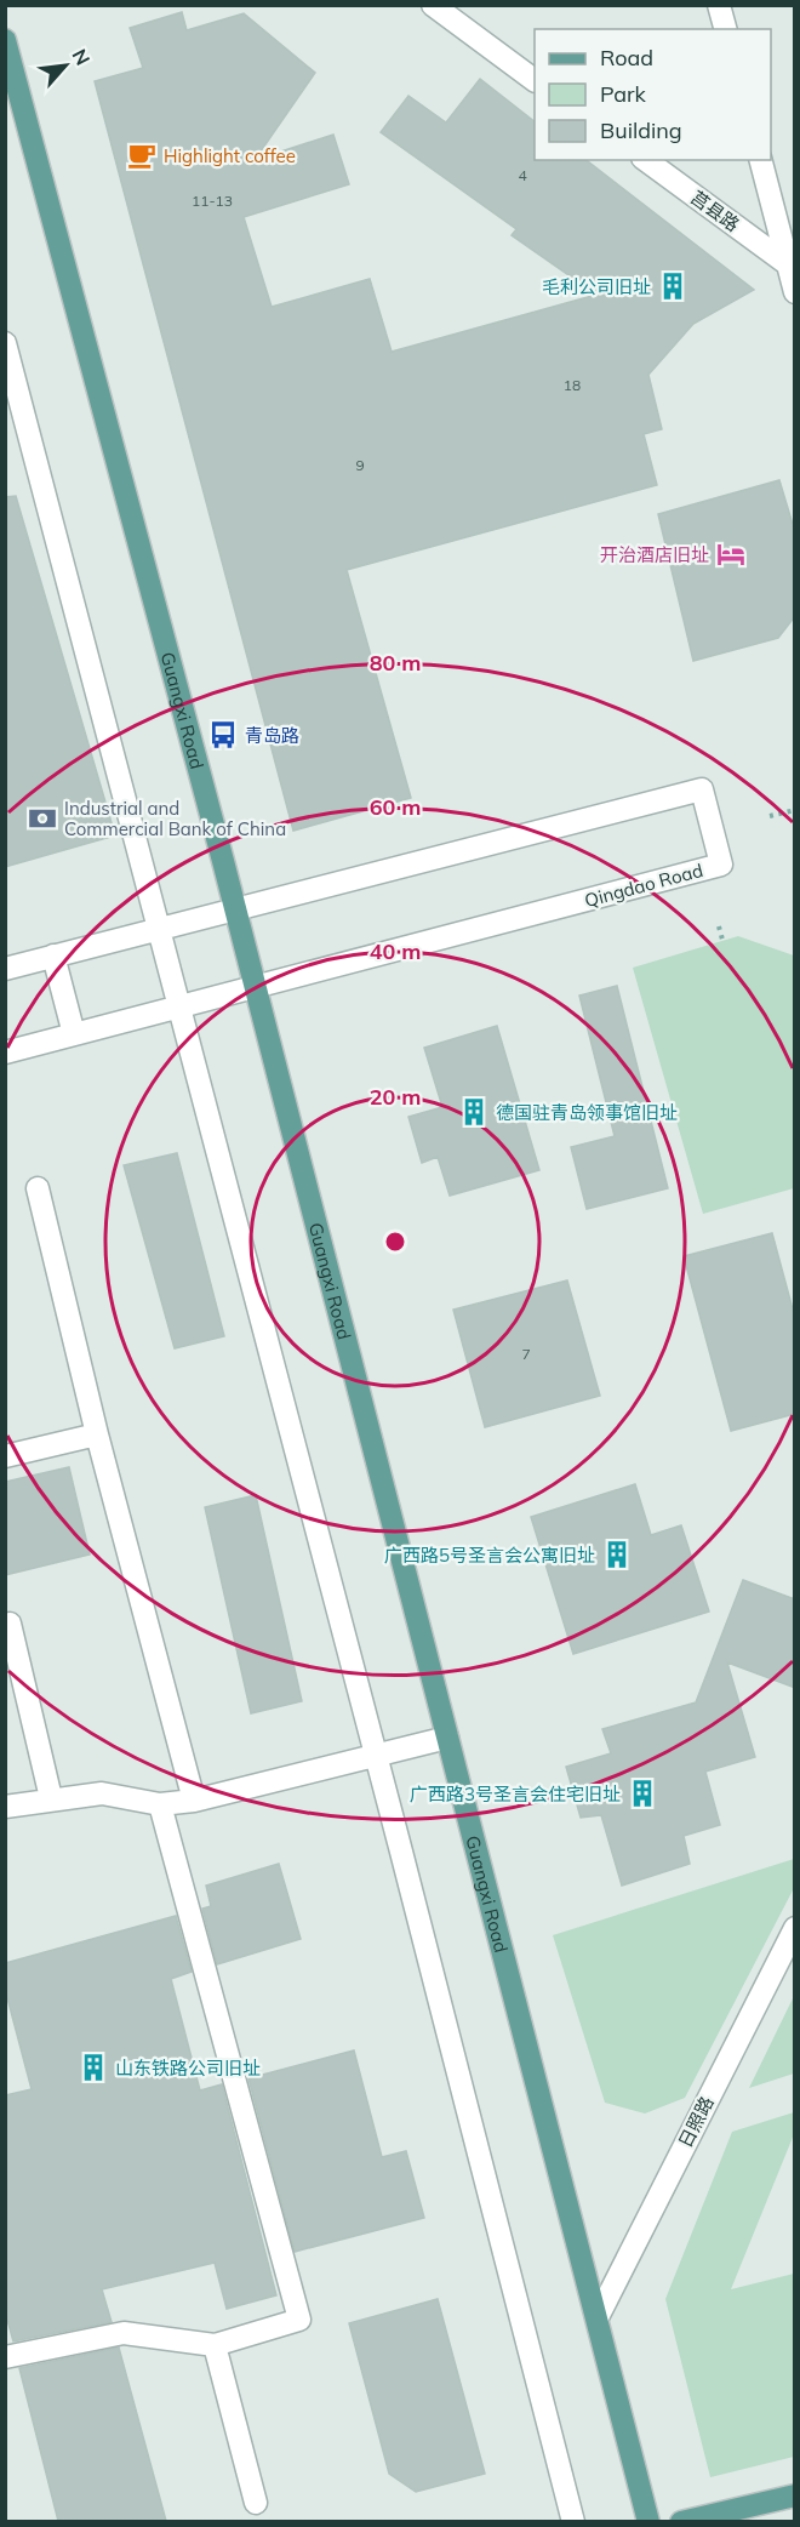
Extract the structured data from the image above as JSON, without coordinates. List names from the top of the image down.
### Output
{
  "streets": {
    "main road": ["Guangxi Road"],
    "street": ["莒县路", "Qingdao Road", "日照路"]
  },
  "crossings": [
    ["Guangxi Road", "Qingdao Road"],
    ["Guangxi Road", "日照路"]
  ],
  "places": {
    "cafe": ["Highlight coffee"],
    "building": [
      "毛利公司旧址",
      "德国驻青岛领事馆旧址",
      "广西路5号圣言会公寓旧址",
      "广西路3号圣言会住宅旧址",
      "山东铁路公司旧址"
    ],
    "hotel": ["开治酒店旧址"],
    "bus stop": ["青岛路"],
    "bank": ["Industrial and Commercial Bank of China"]
  },
  "house_numbers": [
    "4",
    "11-13",
    "18",
    "9",
    "7"
  ],
  "legend": ["Road", "Park", "Building"],
  "north": "top right",
  "rings": [
    "80 m",
    "60 m",
    "40 m",
    "20 m"
  ]
}
